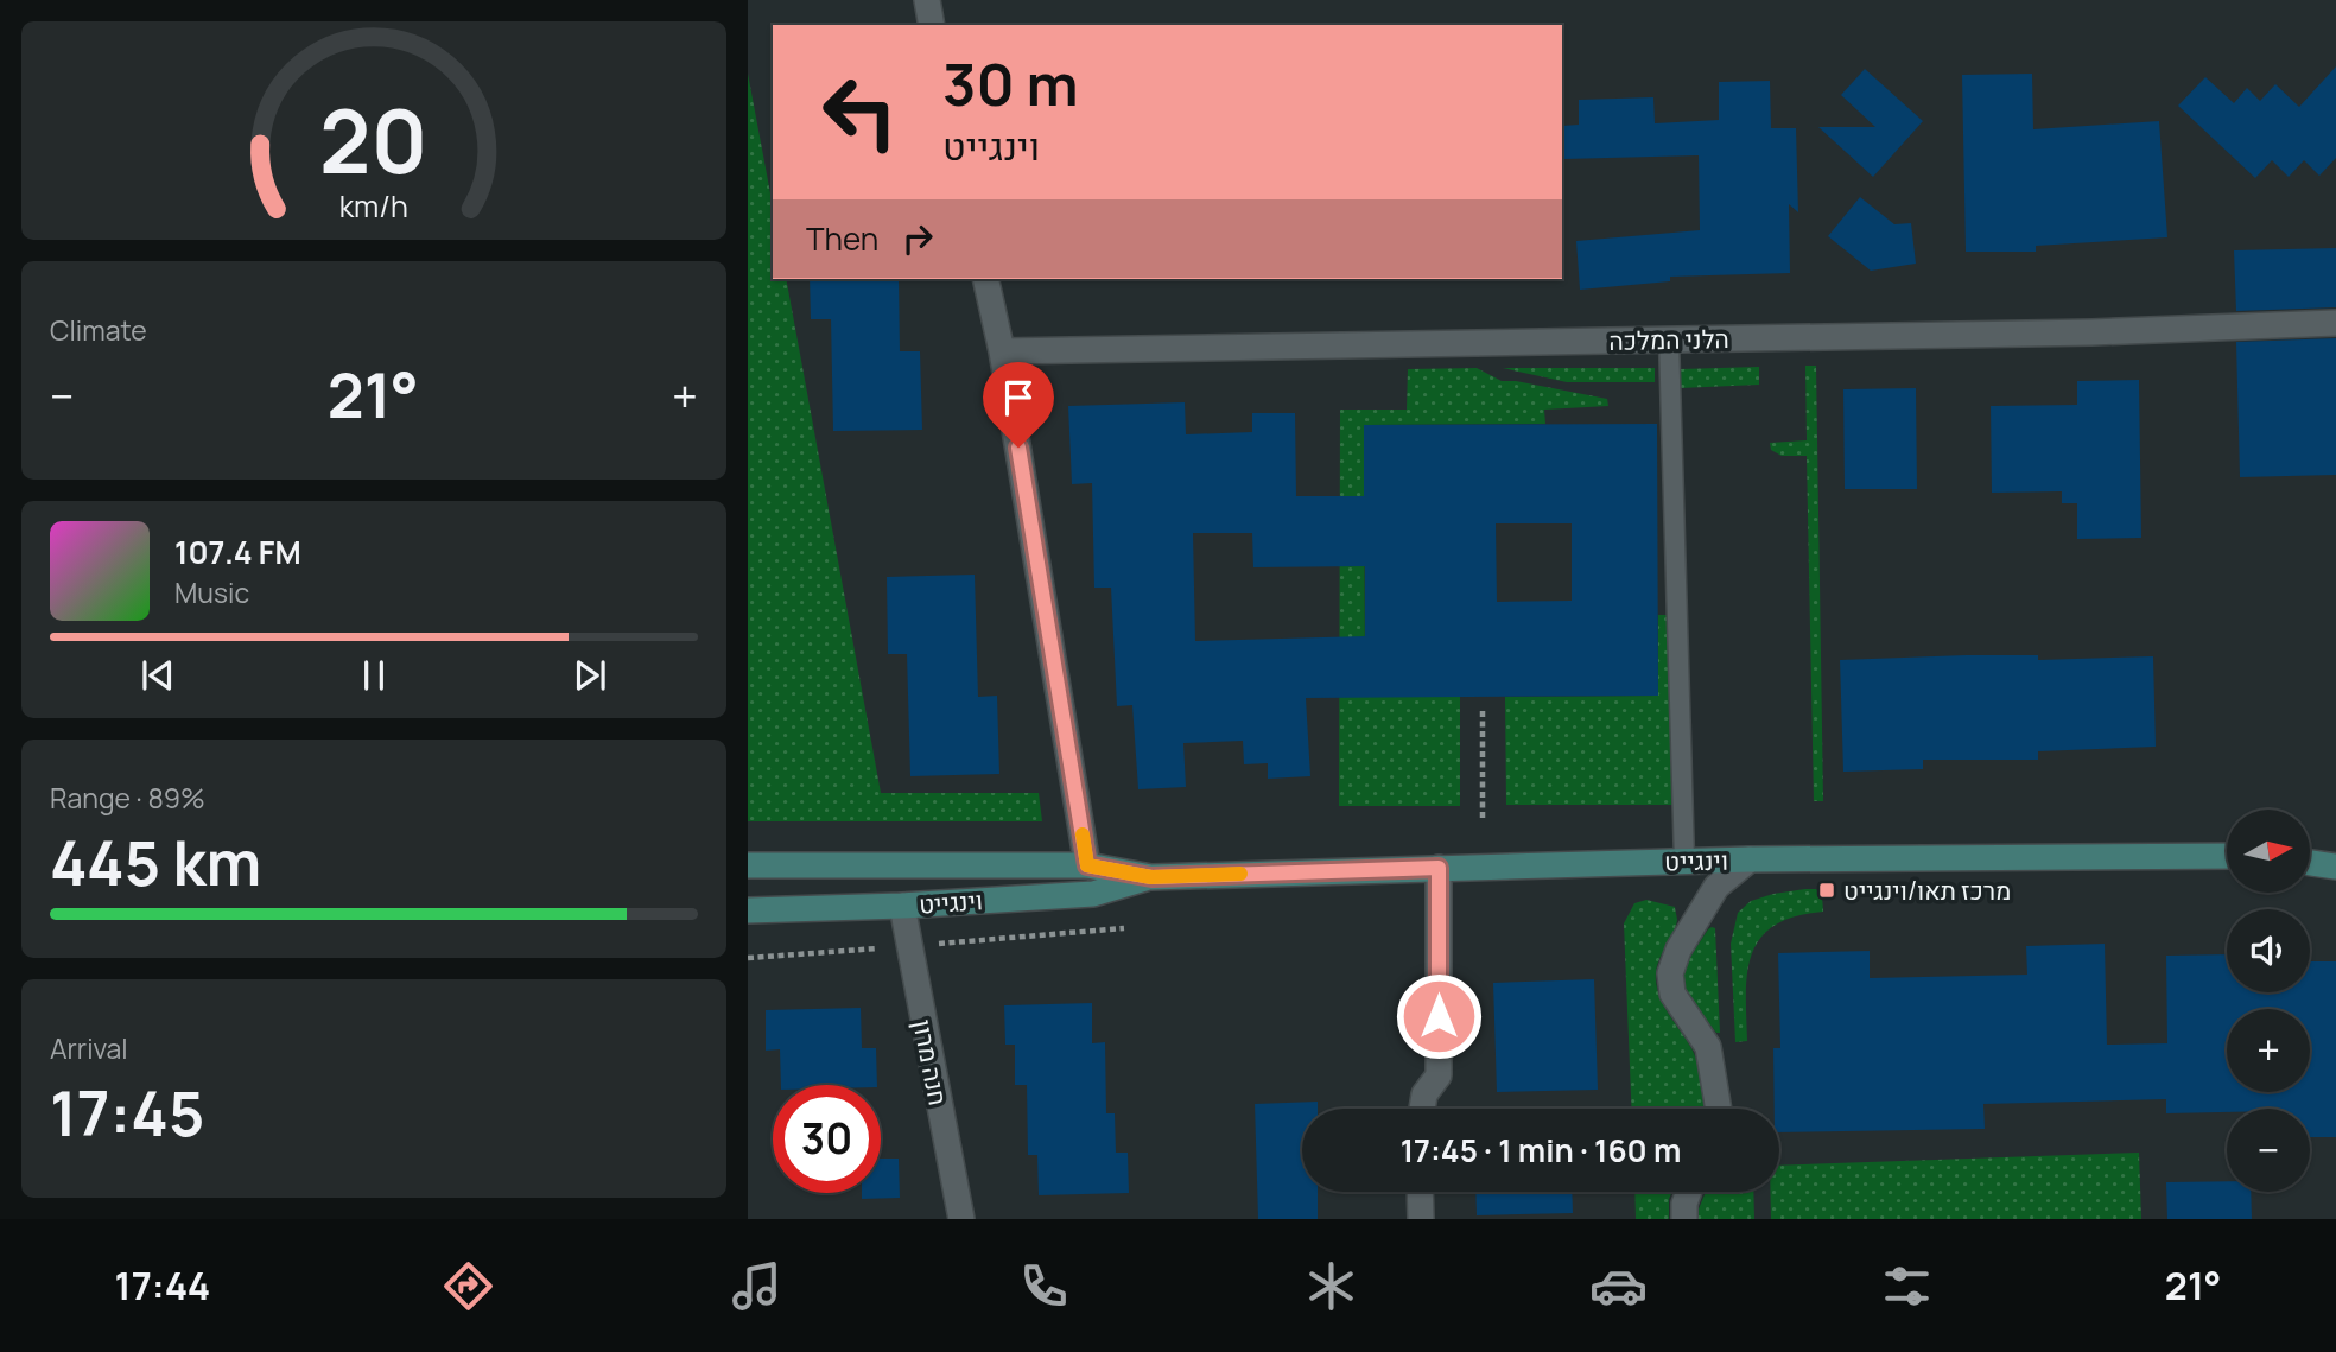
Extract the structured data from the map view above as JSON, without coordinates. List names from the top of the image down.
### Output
{
  "streets": {
    "street": ["הלני המלכה", "וינגייט", "חנה מרון"]
  },
  "crossings": [
    ["וינגייט", "חנה מרון"]
  ],
  "places": {
    "transit": ["מרכז תאו/וינגייט"]
  },
  "north": "right",
  "page": {
    "turn": ["30 m", "וינגייט"],
    "then": "Then",
    "tile": [
      "Climate",
      ["Range · 89%", "445 km"],
      ["Arrival", "17:45"]
    ],
    "heat": ["−", "21°", "+"],
    "song": ["107.4 FM", "Music"],
    "map_buttons": ["+", "−"],
    "limit": "30",
    "trip": "17:45 · 1 min · 160 m",
    "tabs": ["17:44", "21°"],
    "gauge": ["20", "km/h"]
  }
}
